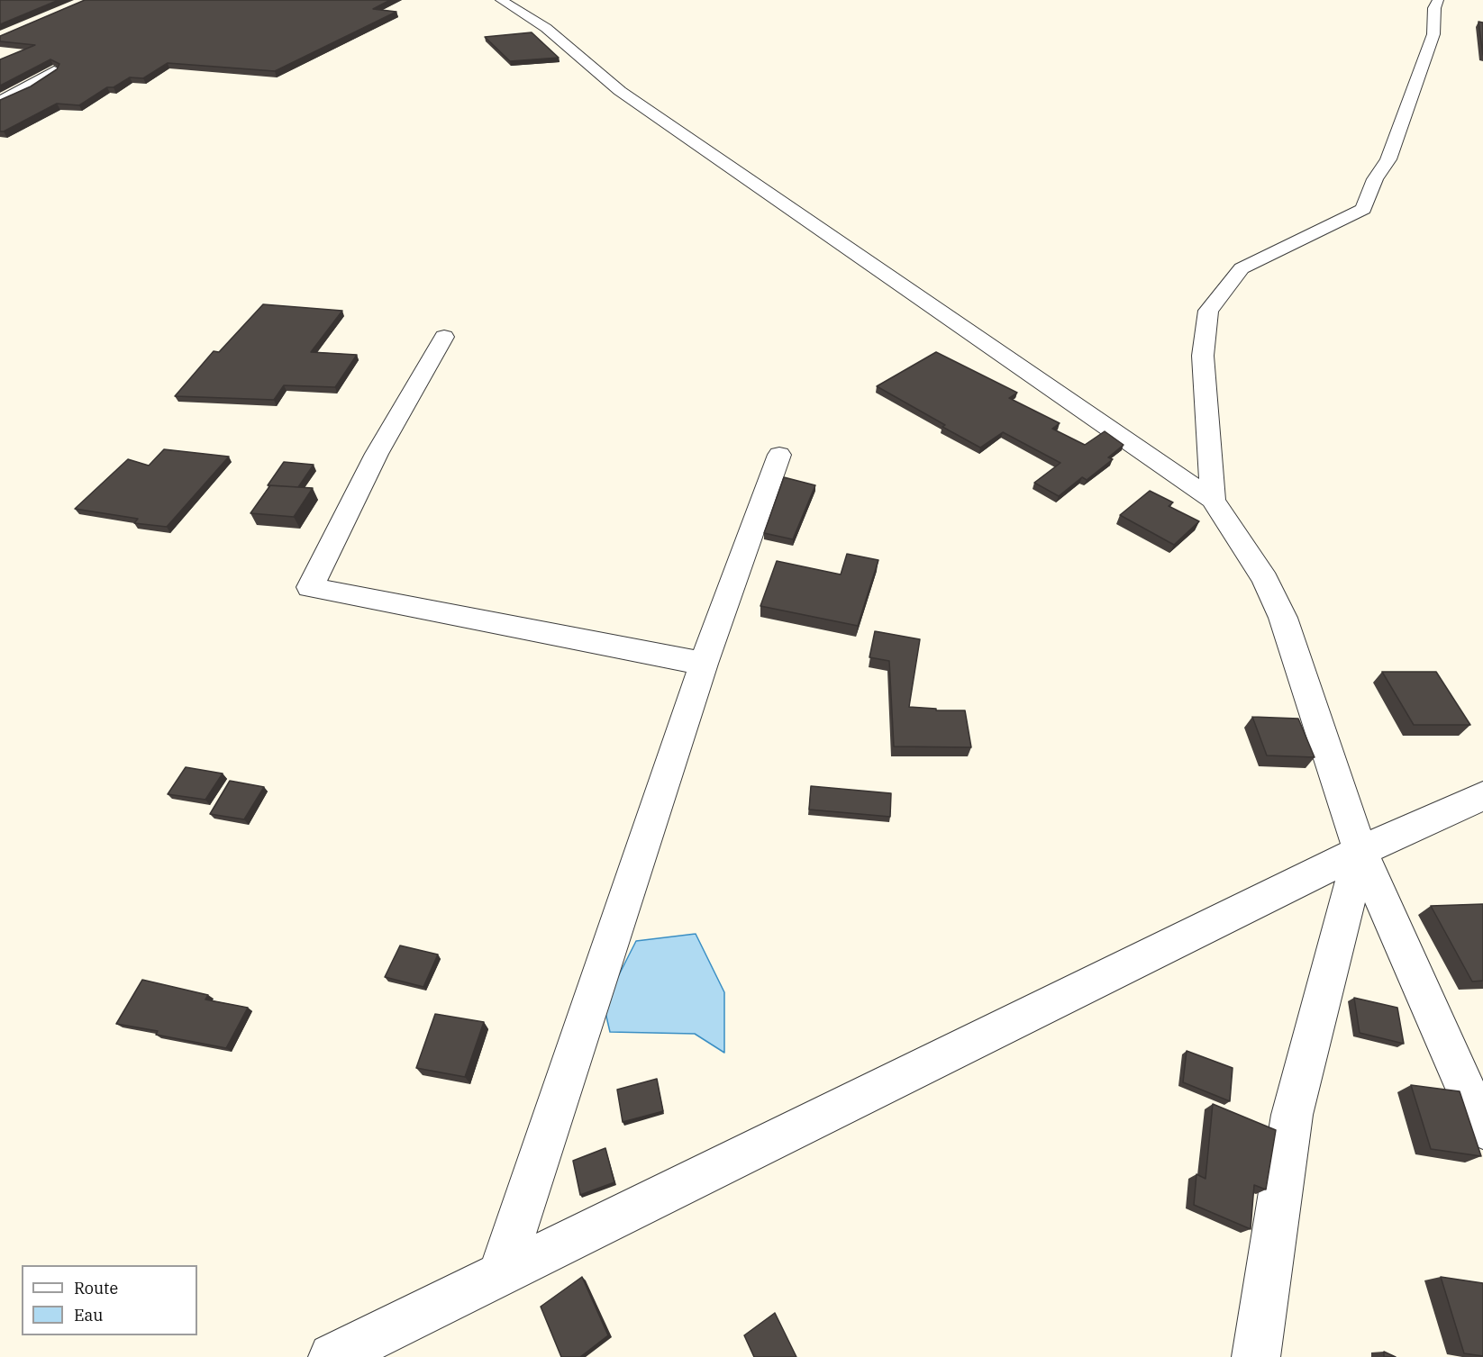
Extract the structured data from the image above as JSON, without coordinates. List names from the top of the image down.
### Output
{
  "legend": ["Route", "Eau"]
}
